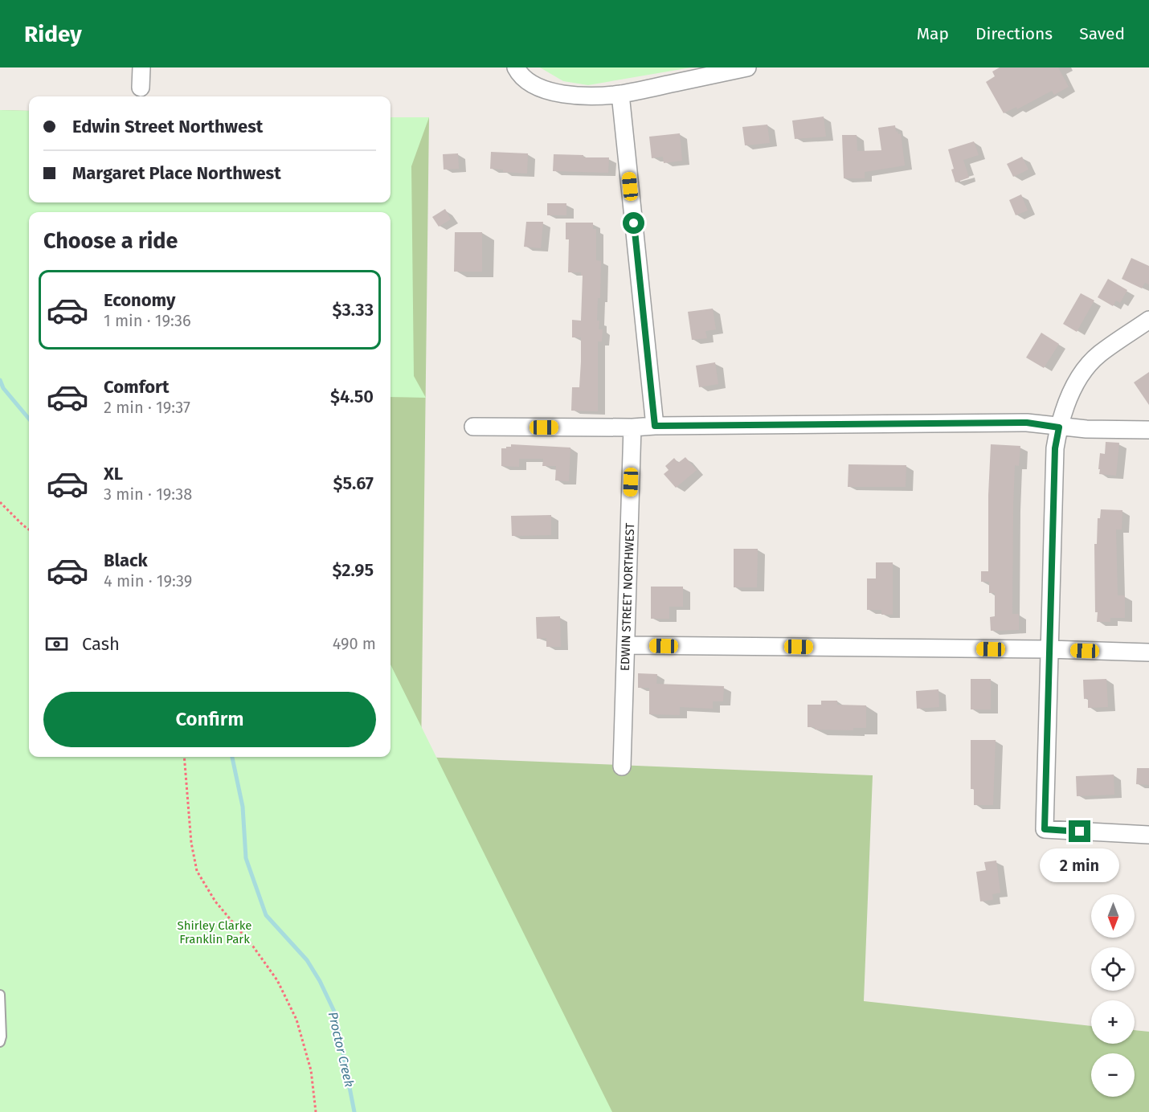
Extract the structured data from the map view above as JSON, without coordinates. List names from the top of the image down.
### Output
{
  "streets": {
    "street": ["EDWIN STREET NORTHWEST"]
  },
  "water": ["Proctor Creek"],
  "parks": ["Shirley Clarke Franklin Park"],
  "north": "bottom",
  "page": {
    "header": "Ridey",
    "nav": ["Map", "Directions", "Saved"],
    "banner": ["Edwin Street Northwest", "Margaret Place Northwest"],
    "heading": "Choose a ride",
    "list": [
      {
        "name": "Economy",
        "note": "1 min · 19:36",
        "value": "$3.33"
      },
      {
        "name": "Comfort",
        "note": "2 min · 19:37",
        "value": "$4.50"
      },
      {
        "name": "XL",
        "note": "3 min · 19:38",
        "value": "$5.67"
      },
      {
        "name": "Black",
        "note": "4 min · 19:39",
        "value": "$2.95"
      }
    ],
    "pay": ["Cash", "490 m"],
    "buttons": "Confirm",
    "bubble": "2 min",
    "map_buttons": ["+", "−"]
  }
}
